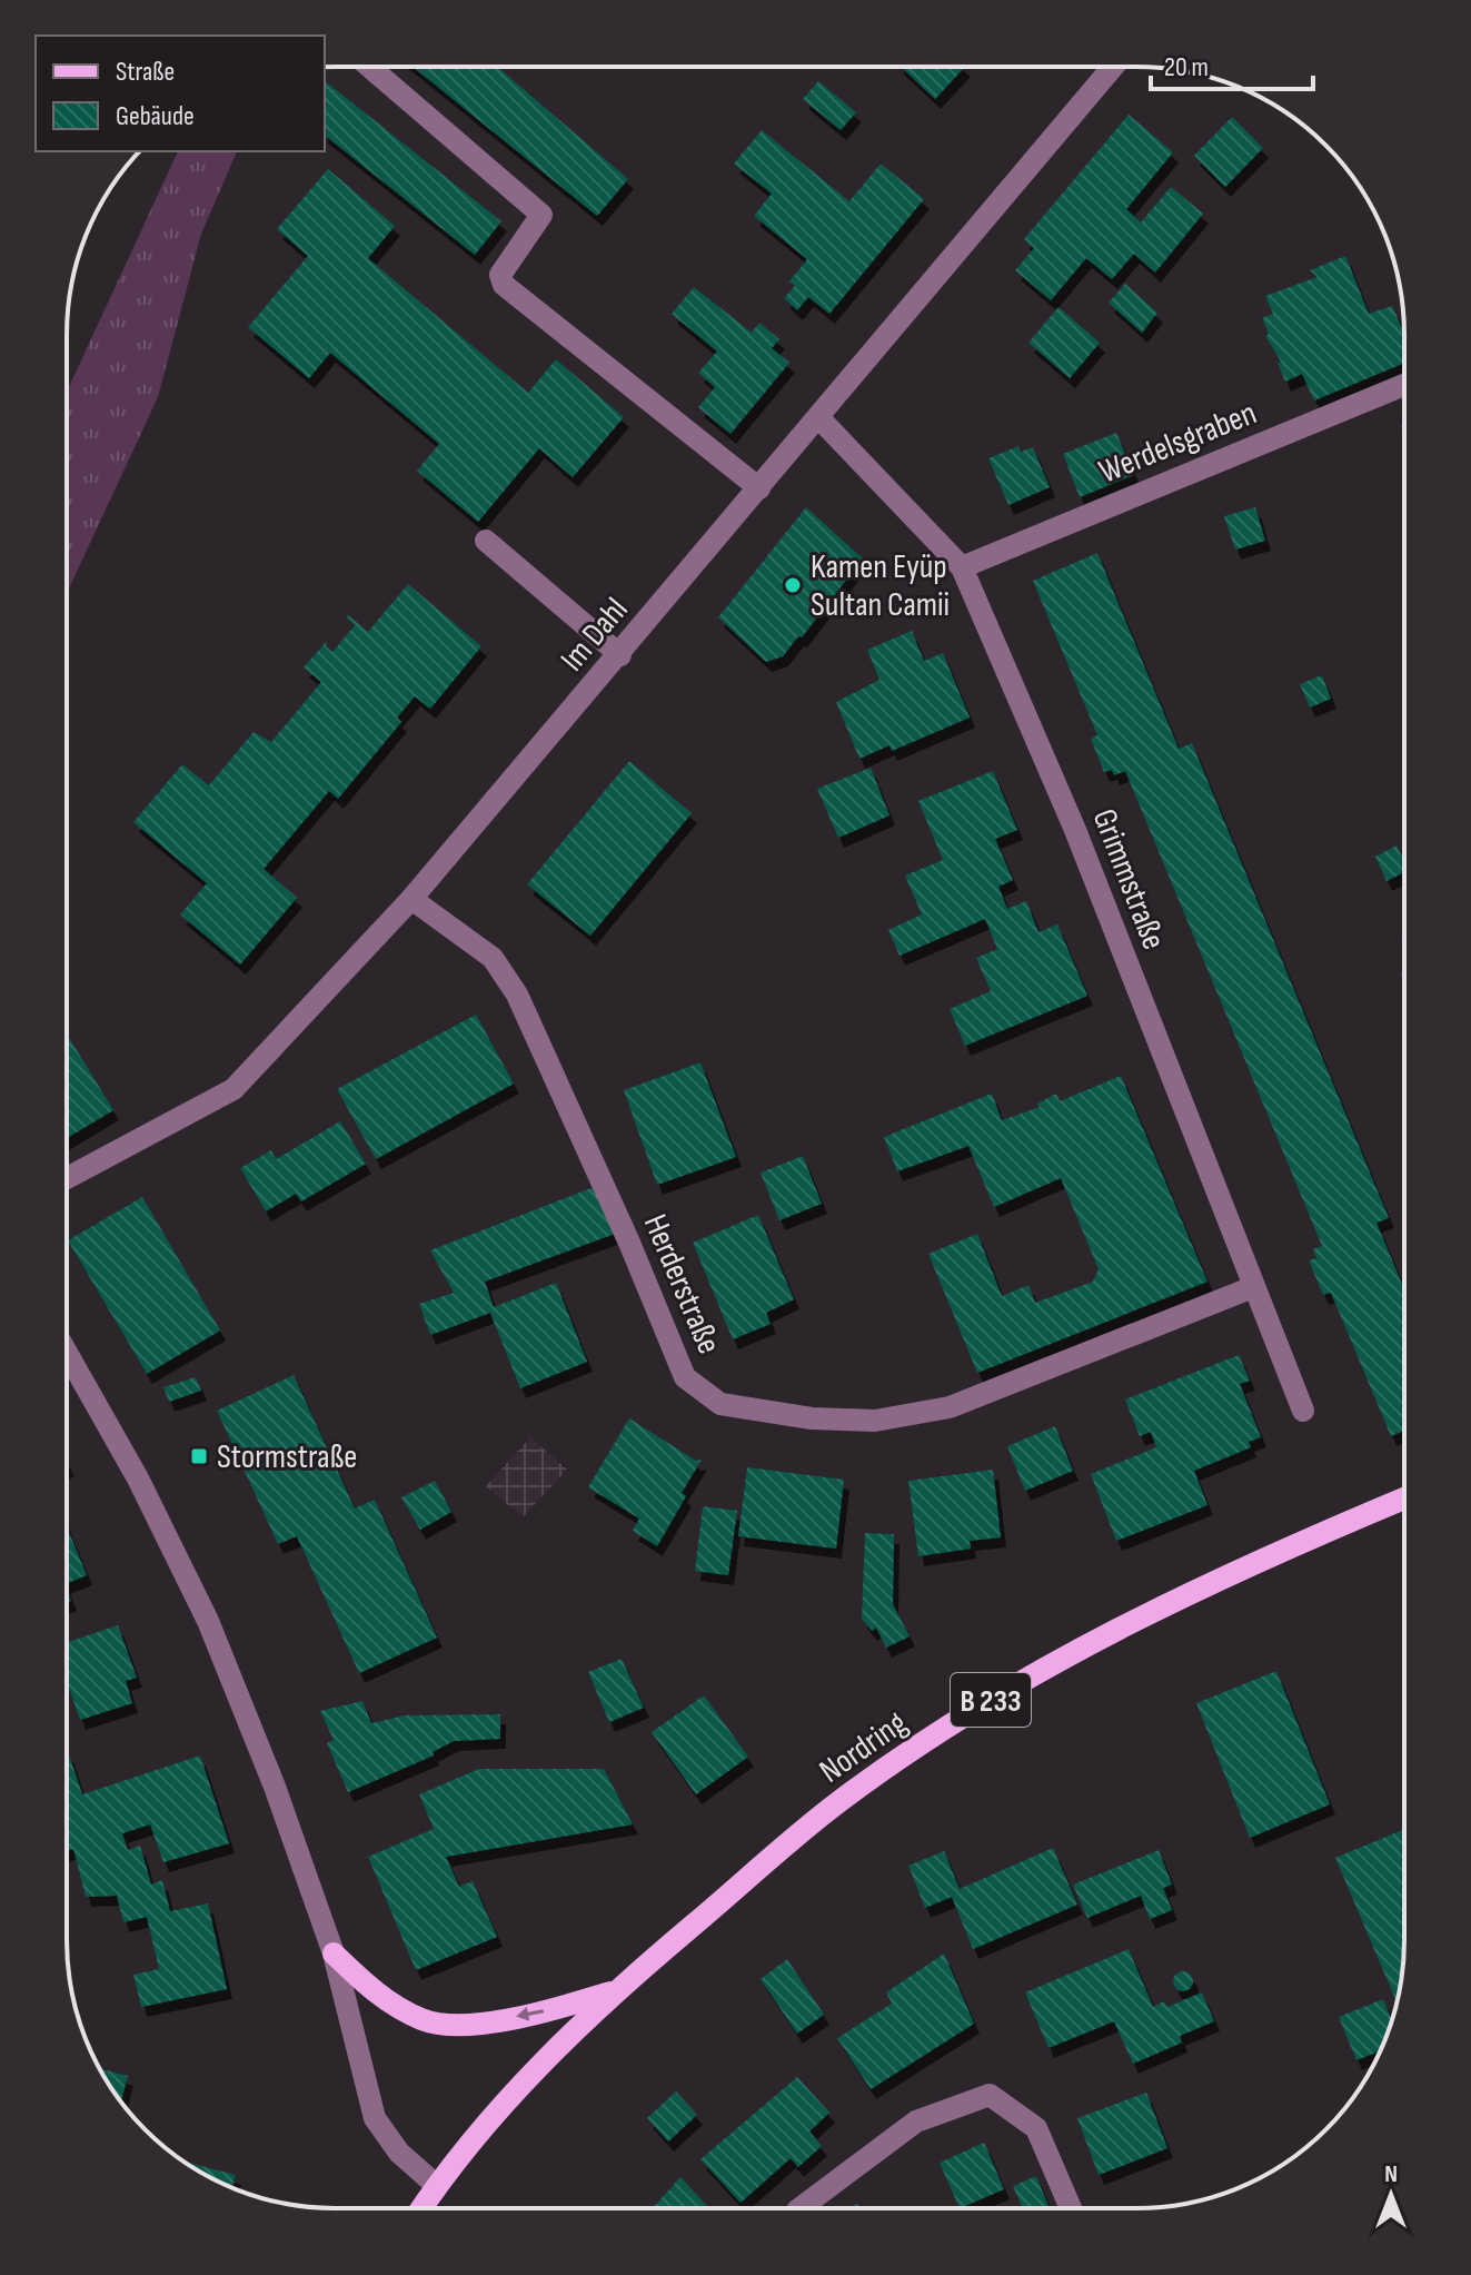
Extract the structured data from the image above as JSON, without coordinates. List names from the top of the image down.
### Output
{
  "streets": {
    "main road": ["B 233", "Nordring"],
    "street": [
      "Werdelsgraben",
      "Im Dahl",
      "Grimmstraße",
      "Herderstraße"
    ]
  },
  "crossings": [
    ["Werdelsgraben", "Grimmstraße"],
    ["Im Dahl", "Grimmstraße"],
    ["Im Dahl", "Herderstraße"],
    ["Grimmstraße", "Herderstraße"],
    ["B 233", "Nordring"]
  ],
  "places": {
    "other": ["Kamen Eyüp Sultan Camii"],
    "transit": ["Stormstraße"]
  },
  "legend": ["Straße", "Gebäude"],
  "scale_bar": "20 m",
  "north": "top"
}
